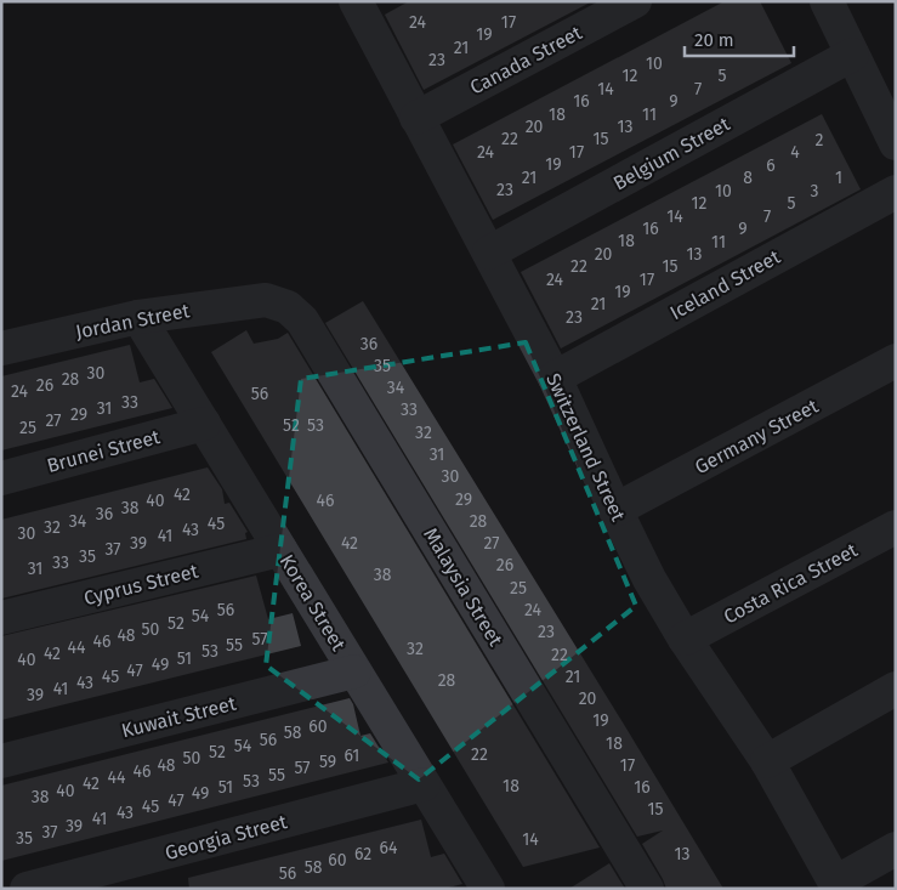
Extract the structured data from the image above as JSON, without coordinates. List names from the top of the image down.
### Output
{
  "streets": {
    "street": [
      "Canada Street",
      "Belgium Street",
      "Iceland Street",
      "Jordan Street",
      "Germany Street",
      "Switzerland Street",
      "Brunei Street",
      "Costa Rica Street",
      "Cyprus Street",
      "Malaysia Street",
      "Korea Street",
      "Kuwait Street",
      "Georgia Street"
    ]
  },
  "crossings": [
    ["Canada Street", "Switzerland Street"],
    ["Belgium Street", "Switzerland Street"],
    ["Iceland Street", "Switzerland Street"],
    ["Jordan Street", "Malaysia Street"],
    ["Jordan Street", "Korea Street"],
    ["Germany Street", "Switzerland Street"],
    ["Switzerland Street", "Costa Rica Street"],
    ["Brunei Street", "Korea Street"],
    ["Cyprus Street", "Korea Street"],
    ["Korea Street", "Kuwait Street"],
    ["Korea Street", "Georgia Street"]
  ],
  "house_numbers": [
    "24",
    "17",
    "19",
    "21",
    "23",
    "10",
    "12",
    "5",
    "14",
    "7",
    "16",
    "9",
    "18",
    "11",
    "20",
    "13",
    "22",
    "15",
    "2",
    "24",
    "17",
    "4",
    "19",
    "6",
    "21",
    "8",
    "1",
    "23",
    "10",
    "3",
    "12",
    "5",
    "14",
    "7",
    "16",
    "9",
    "18",
    "11",
    "20",
    "13",
    "22",
    "15",
    "24",
    "17",
    "19",
    "21",
    "23",
    "36",
    "35",
    "30",
    "28",
    "26",
    "34",
    "24",
    "56",
    "33",
    "31",
    "33",
    "29",
    "27",
    "52",
    "53",
    "25",
    "32",
    "31",
    "30",
    "42",
    "29",
    "40",
    "46",
    "38",
    "36",
    "34",
    "28",
    "45",
    "32",
    "43",
    "30",
    "41",
    "39",
    "42",
    "27",
    "37",
    "35",
    "33",
    "26",
    "31",
    "38",
    "25",
    "56",
    "24",
    "54",
    "52",
    "50",
    "23",
    "48",
    "57",
    "46",
    "55",
    "44",
    "32",
    "53",
    "42",
    "22",
    "51",
    "40",
    "49",
    "47",
    "45",
    "21",
    "28",
    "43",
    "41",
    "39",
    "20",
    "19",
    "60",
    "58",
    "56",
    "18",
    "54",
    "52",
    "22",
    "61",
    "50",
    "59",
    "48",
    "17",
    "57",
    "46",
    "55",
    "44",
    "53",
    "42",
    "18",
    "51",
    "16",
    "40",
    "49",
    "38",
    "47",
    "45",
    "15",
    "43",
    "41",
    "39",
    "37",
    "35",
    "14",
    "64",
    "62",
    "13",
    "60",
    "58",
    "56"
  ],
  "scale_bar": "20 m"
}
